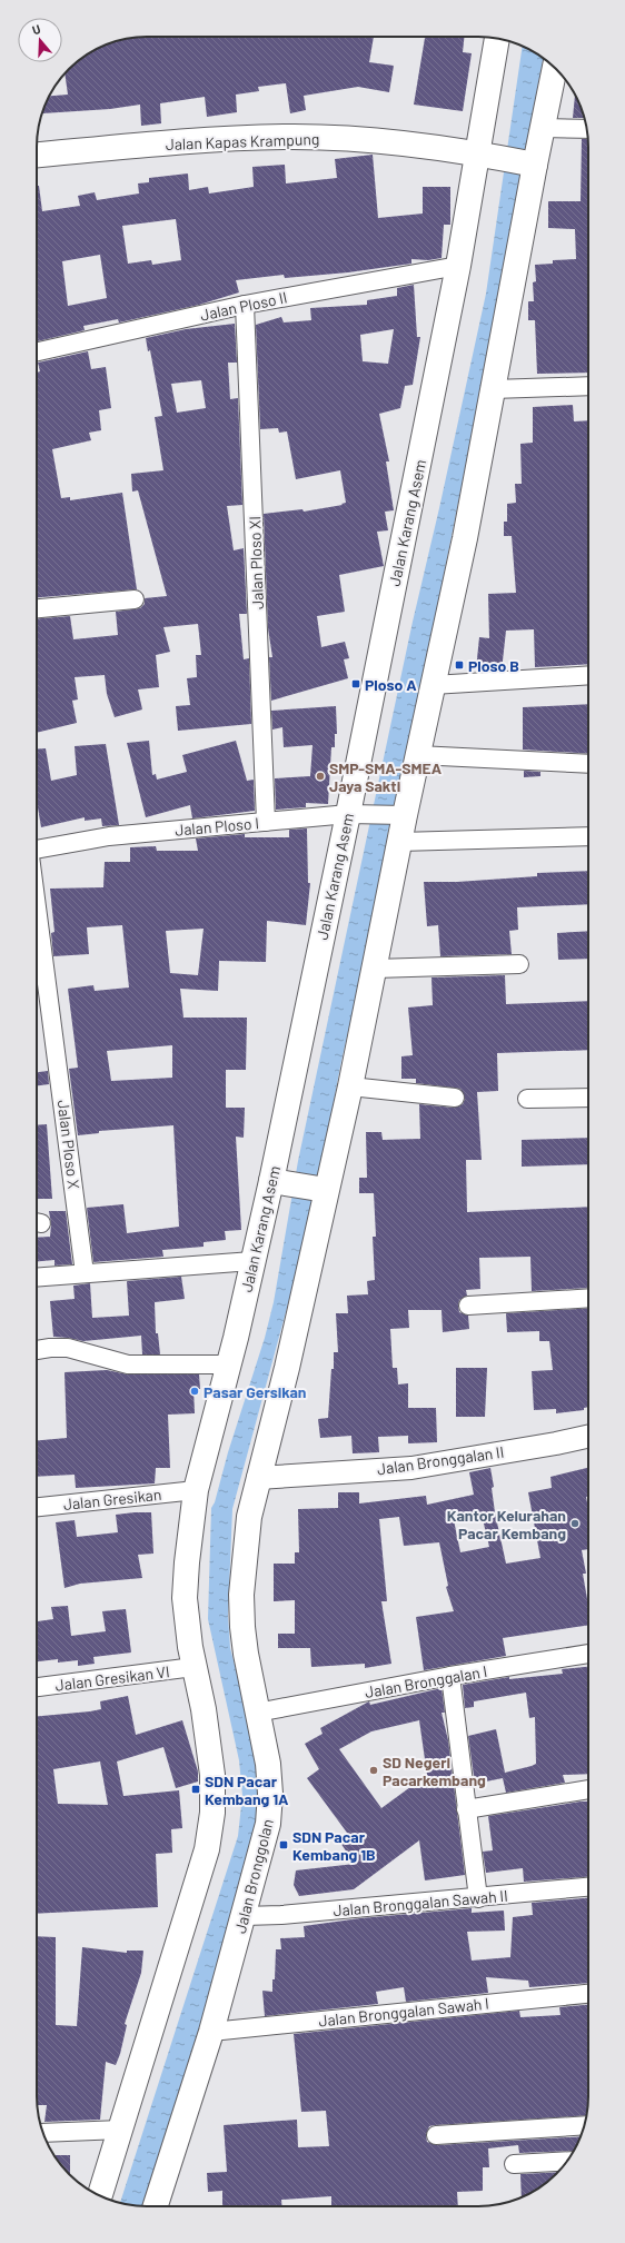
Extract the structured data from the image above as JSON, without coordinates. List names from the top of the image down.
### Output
{
  "streets": {
    "main road": ["Jalan Kapas Krampung", "Jalan Karang Asem", "Jalan Bronggolan"],
    "street": [
      "Jalan Ploso II",
      "Jalan Ploso XI",
      "Jalan Ploso I",
      "Jalan Ploso X",
      "Jalan Bronggalan II",
      "Jalan Gresikan",
      "Jalan Gresikan VI",
      "Jalan Bronggalan I",
      "Jalan Bronggalan Sawah II",
      "Jalan Bronggalan Sawah I"
    ]
  },
  "crossings": [
    ["Jalan Kapas Krampung", "Jalan Karang Asem"],
    ["Jalan Ploso II", "Jalan Karang Asem"],
    ["Jalan Ploso II", "Jalan Ploso XI"],
    ["Jalan Karang Asem", "Jalan Ploso I"],
    ["Jalan Karang Asem", "Jalan Gresikan"],
    ["Jalan Ploso XI", "Jalan Ploso I"],
    ["Jalan Bronggalan II", "Jalan Bronggolan"],
    ["Jalan Bronggalan I", "Jalan Bronggolan"],
    ["Jalan Bronggolan", "Jalan Bronggalan Sawah II"],
    ["Jalan Bronggolan", "Jalan Bronggalan Sawah I"]
  ],
  "places": {
    "transit": [
      "Ploso B",
      "Ploso A",
      "SDN Pacar Kembang 1A",
      "SDN Pacar Kembang 1B"
    ],
    "other": [
      "SMP-SMA-SMEA Jaya Sakti",
      "Pasar Gersikan",
      "Kantor Kelurahan Pacar Kembang",
      "SD Negeri Pacarkembang"
    ]
  },
  "north": "top"
}
